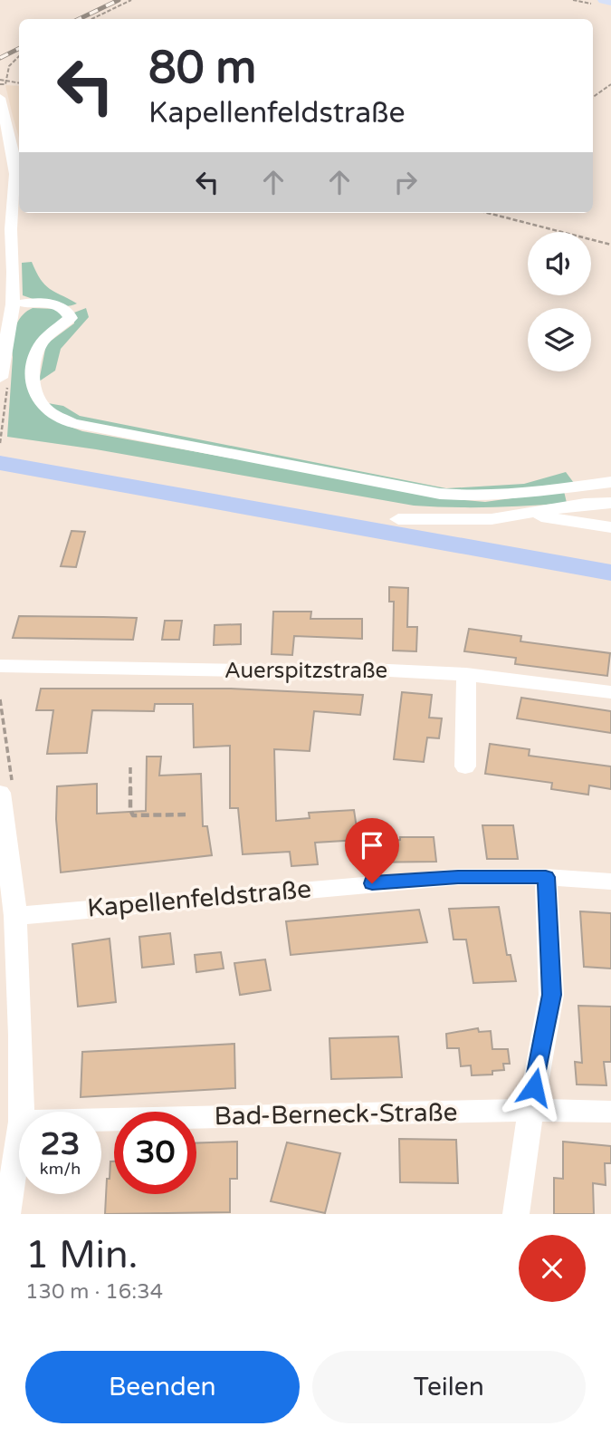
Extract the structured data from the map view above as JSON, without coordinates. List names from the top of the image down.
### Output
{
  "streets": {
    "street": ["Auerspitzstraße", "Kapellenfeldstraße", "Bad-Berneck-Straße"]
  },
  "page": {
    "turn": ["80 m", "Kapellenfeldstraße"],
    "speed": "23 km/h",
    "limit": "30",
    "heading": ["1 Min.", "130 m · 16:34"],
    "buttons": ["Beenden", "Teilen"]
  }
}
